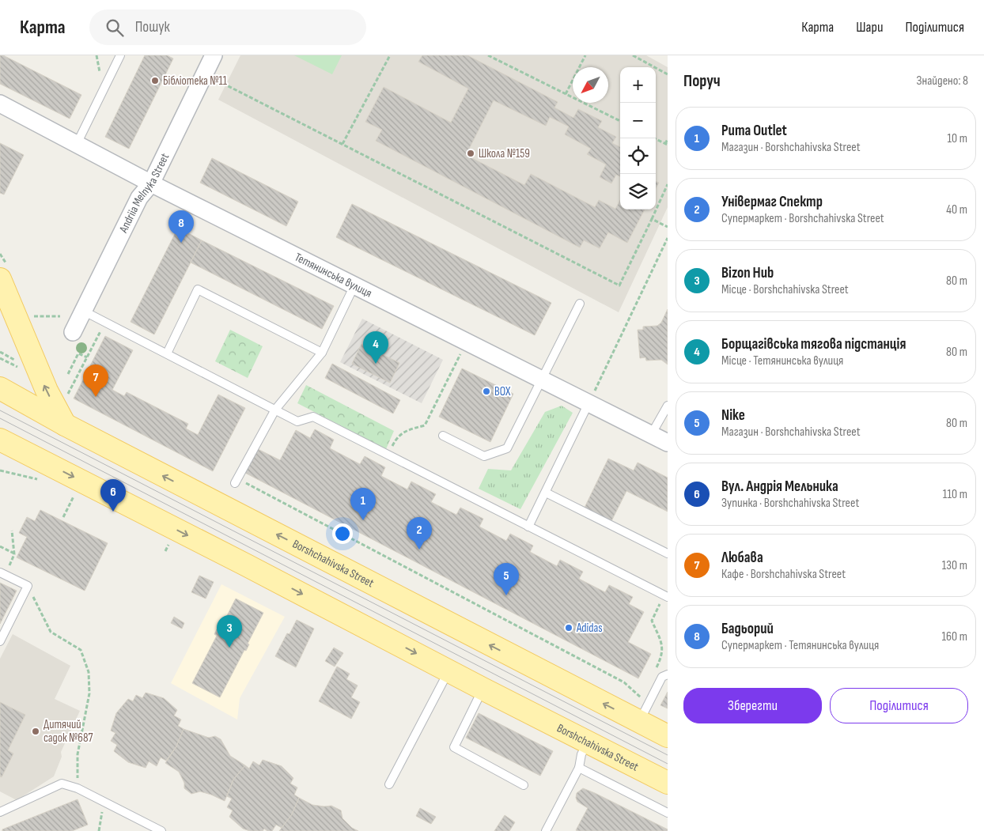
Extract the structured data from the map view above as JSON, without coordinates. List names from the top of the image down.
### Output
{
  "streets": {
    "main road": ["Borshchahivska Street"],
    "street": ["Andriia Melnyka Street", "Тетянинська вулиця"]
  },
  "crossings": [
    ["Andriia Melnyka Street", "Тетянинська вулиця"]
  ],
  "places": [
    "Бібліотека №11",
    "Школа №159",
    "BOX",
    "Adidas",
    "Дитячий садок №687"
  ],
  "north": "bottom left",
  "page": {
    "header": "Карта",
    "search": "Пошук",
    "nav": ["Карта", "Шари", "Поділитися"],
    "heading": ["Поруч", "Знайдено: 8"],
    "map_buttons": ["+", "−"],
    "list": [
      {
        "mark": "1",
        "name": "Puma Outlet",
        "note": "Магазин · Borshchahivska Street",
        "value": "10 m"
      },
      {
        "mark": "2",
        "name": "Універмаг Спектр",
        "note": "Супермаркет · Borshchahivska Street",
        "value": "40 m"
      },
      {
        "mark": "3",
        "name": "Bizon Hub",
        "note": "Місце · Borshchahivska Street",
        "value": "80 m"
      },
      {
        "mark": "4",
        "name": "Борщагівська тягова підстанція",
        "note": "Місце · Тетянинська вулиця",
        "value": "80 m"
      },
      {
        "mark": "5",
        "name": "Nike",
        "note": "Магазин · Borshchahivska Street",
        "value": "80 m"
      },
      {
        "mark": "6",
        "name": "Вул. Андрія Мельника",
        "note": "Зупинка · Borshchahivska Street",
        "value": "110 m"
      },
      {
        "mark": "7",
        "name": "Любава",
        "note": "Кафе · Borshchahivska Street",
        "value": "130 m"
      },
      {
        "mark": "8",
        "name": "Бадьорий",
        "note": "Супермаркет · Тетянинська вулиця",
        "value": "160 m"
      }
    ],
    "pins": [
      "8",
      "4",
      "7",
      "6",
      "1",
      "2",
      "5",
      "3"
    ],
    "buttons": ["Зберегти", "Поділитися"]
  }
}
